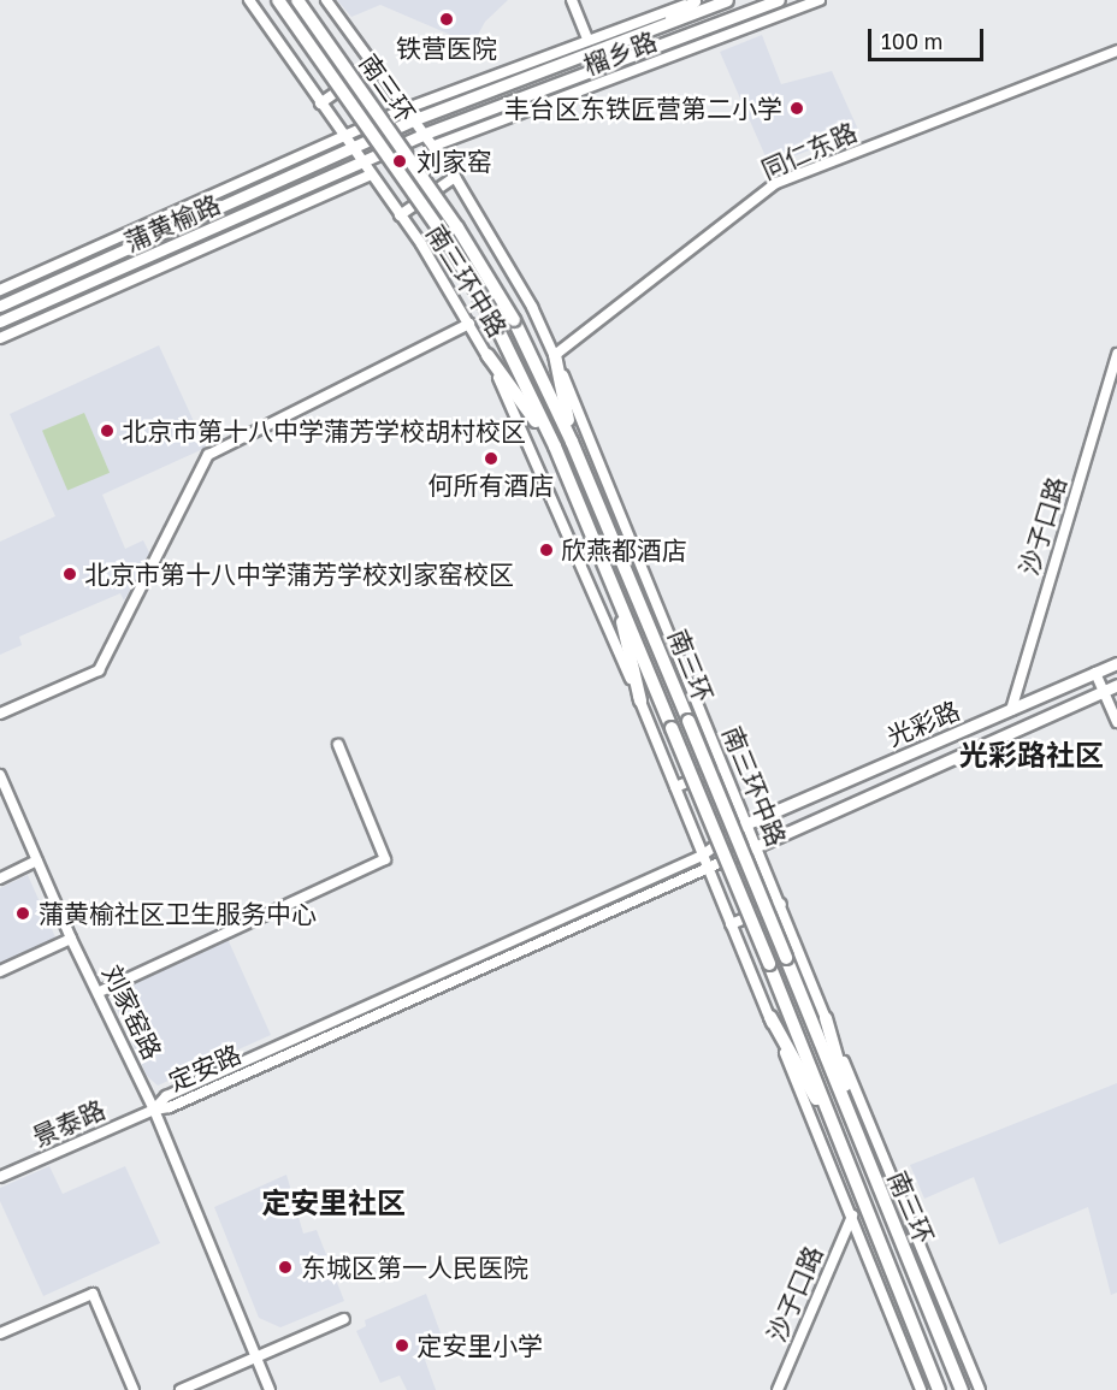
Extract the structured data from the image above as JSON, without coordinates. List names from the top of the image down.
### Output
{
  "streets": {
    "highway": ["南三环"],
    "main road": ["榴乡路", "蒲黄榆路", "光彩路"],
    "street": [
      "同仁东路",
      "南三环中路",
      "沙子口路",
      "刘家窑路",
      "定安路",
      "景泰路"
    ]
  },
  "crossings": [
    ["榴乡路", "蒲黄榆路"],
    ["榴乡路", "南三环中路"],
    ["同仁东路", "南三环中路"],
    ["蒲黄榆路", "南三环中路"],
    ["南三环中路", "沙子口路"],
    ["南三环中路", "光彩路"],
    ["南三环中路", "定安路"],
    ["沙子口路", "光彩路"],
    ["光彩路", "定安路"],
    ["刘家窑路", "定安路"],
    ["刘家窑路", "景泰路"],
    ["定安路", "景泰路"]
  ],
  "districts": ["光彩路社区", "定安里社区"],
  "places": [
    "铁营医院",
    "丰台区东铁匠营第二小学",
    "刘家窑",
    "北京市第十八中学蒲芳学校胡村校区",
    "何所有酒店",
    "欣燕都酒店",
    "北京市第十八中学蒲芳学校刘家窑校区",
    "蒲黄榆社区卫生服务中心",
    "东城区第一人民医院",
    "定安里小学"
  ],
  "scale_bar": "100 m"
}
